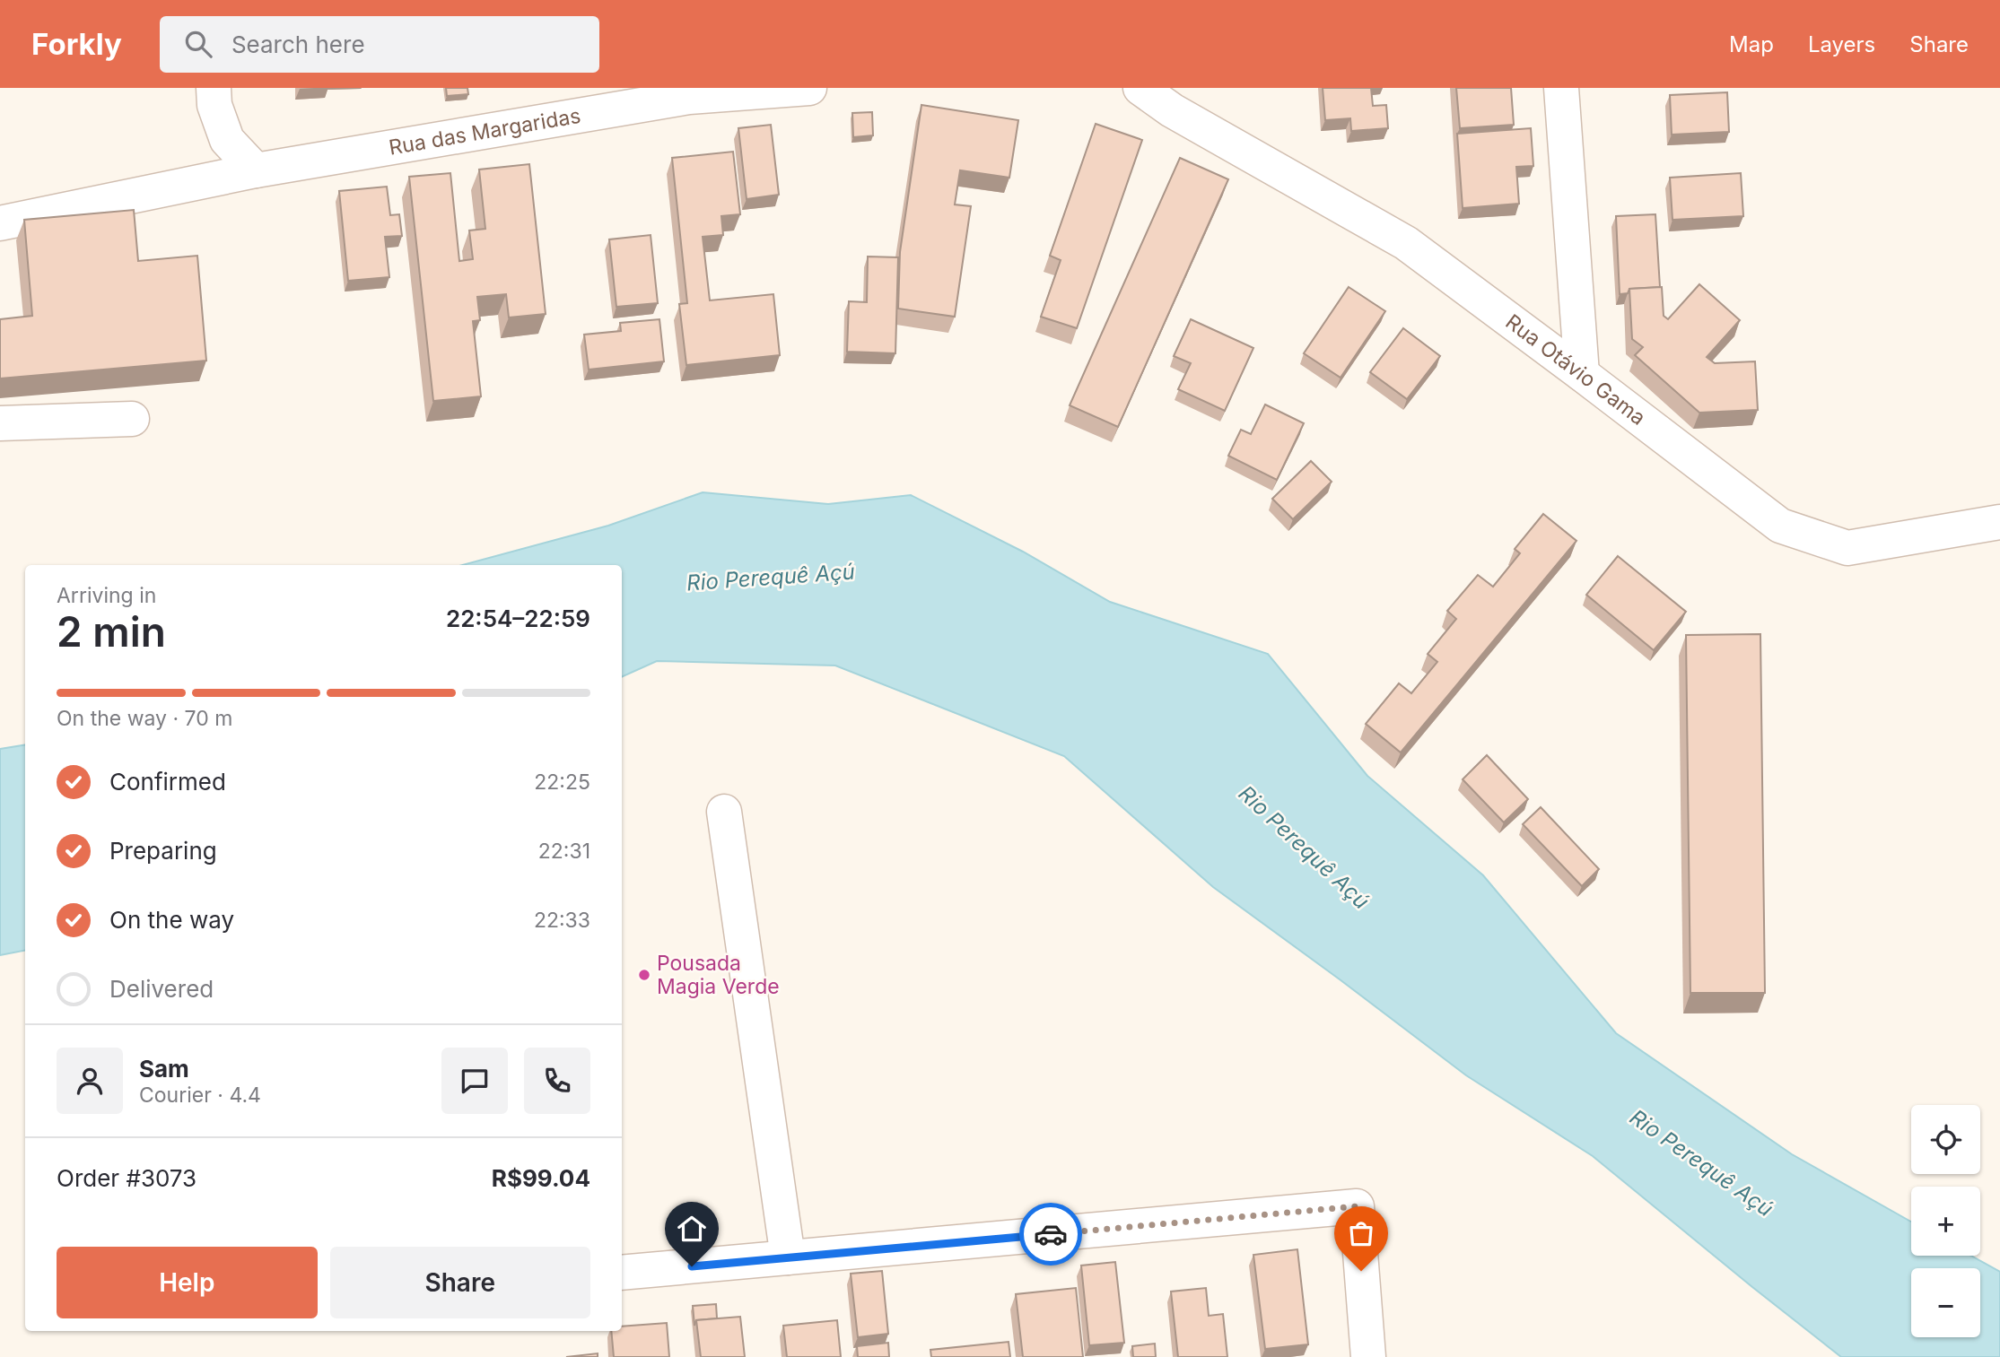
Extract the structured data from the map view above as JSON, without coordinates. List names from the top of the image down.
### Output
{
  "streets": {
    "street": ["Rua das Margaridas", "Rua Otávio Gama"]
  },
  "water": ["Rio Perequê Açú"],
  "places": ["Pousada Magia Verde"],
  "page": {
    "header": "Forkly",
    "search": "Search here",
    "nav": ["Map", "Layers", "Share"],
    "heading": ["2 min", "Arriving in", "22:54–22:59"],
    "panel": [
      "Sam",
      "Courier · 4.4",
      "Order #3073",
      "R$99.04"
    ],
    "bar": "On the way · 70 m",
    "list": [
      ["Confirmed", "22:25"],
      ["Preparing", "22:31"],
      ["On the way", "22:33"],
      "Delivered"
    ],
    "map_buttons": ["+", "−"],
    "buttons": ["Help", "Share"]
  }
}
